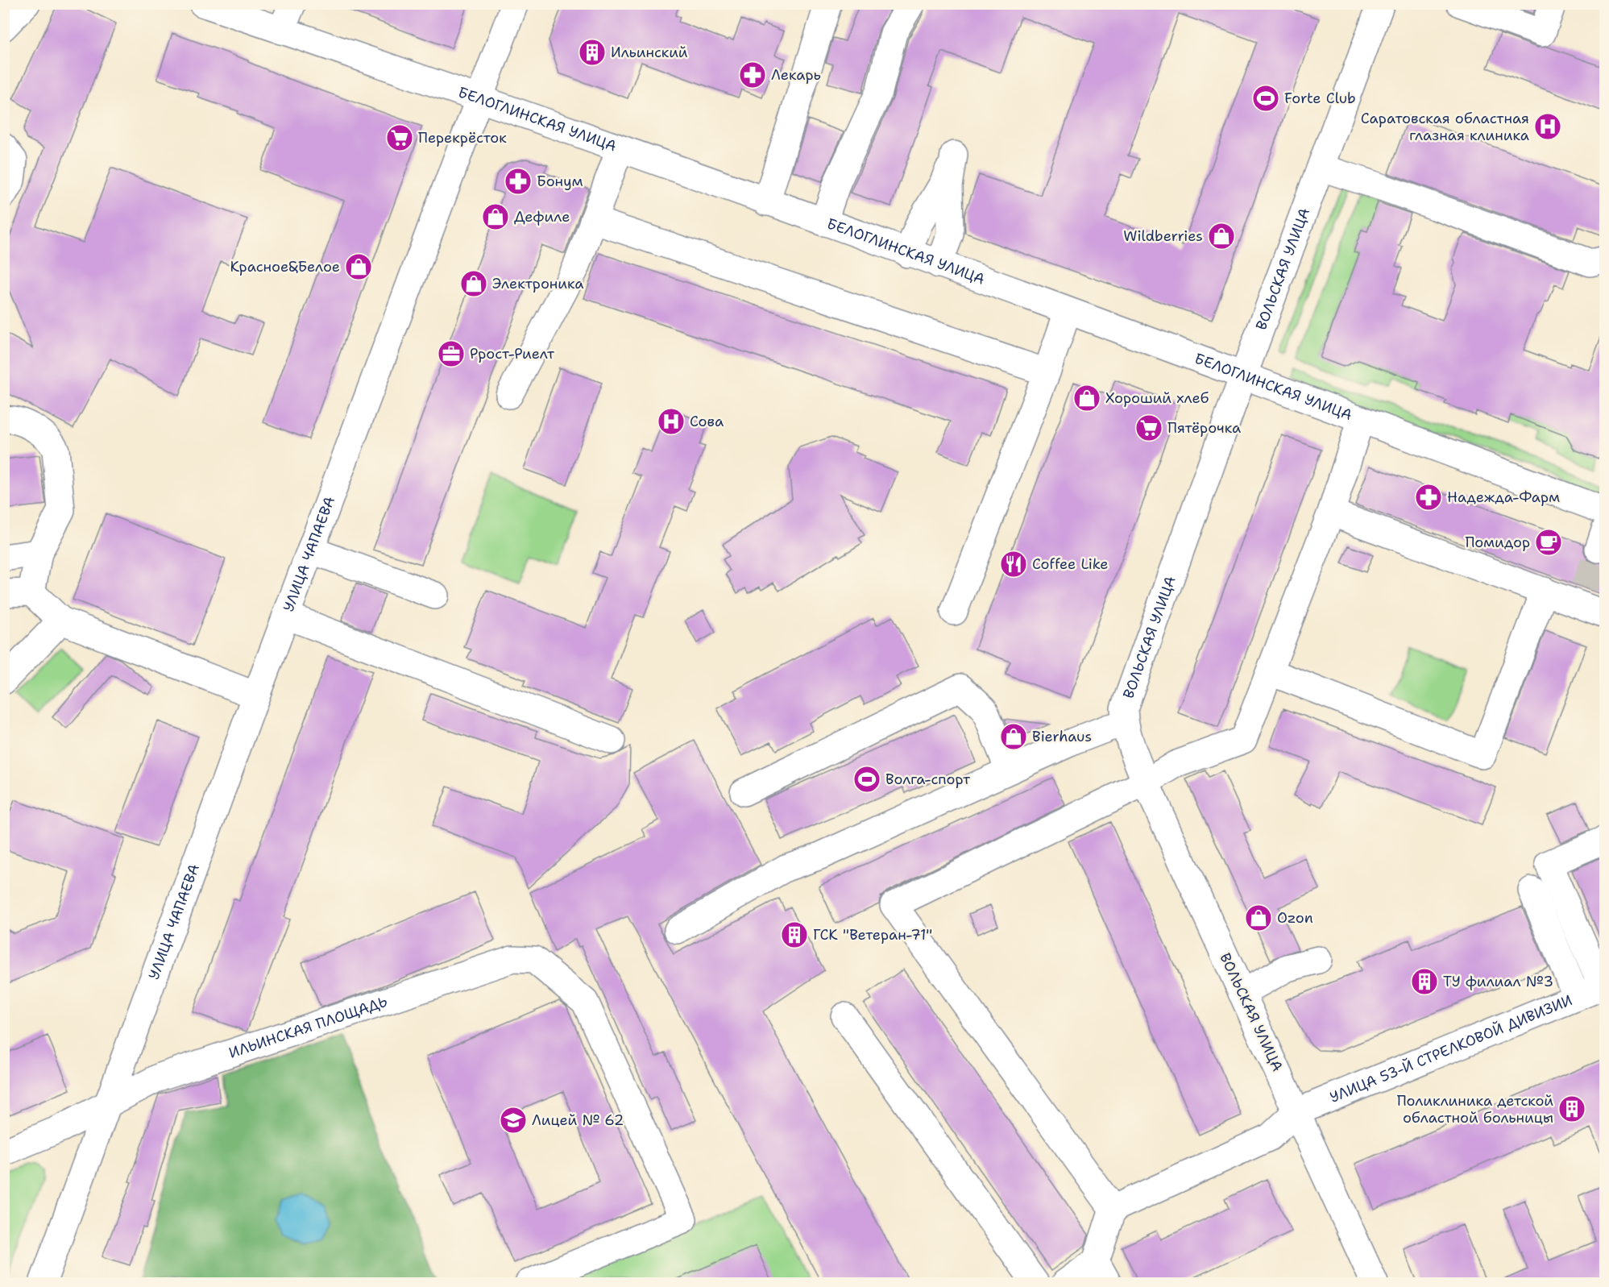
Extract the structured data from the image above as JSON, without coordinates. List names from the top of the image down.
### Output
{
  "streets": {
    "street": [
      "БЕЛОГЛИНСКАЯ УЛИЦА",
      "ВОЛЬСКАЯ УЛИЦА",
      "УЛИЦА ЧАПАЕВА",
      "ИЛЬИНСКАЯ ПЛОЩАДЬ",
      "УЛИЦА 53-Й СТРЕЛКОВОЙ ДИВИЗИИ"
    ]
  },
  "crossings": [
    ["БЕЛОГЛИНСКАЯ УЛИЦА", "ВОЛЬСКАЯ УЛИЦА"],
    ["БЕЛОГЛИНСКАЯ УЛИЦА", "УЛИЦА ЧАПАЕВА"],
    ["ВОЛЬСКАЯ УЛИЦА", "УЛИЦА 53-Й СТРЕЛКОВОЙ ДИВИЗИИ"],
    ["УЛИЦА ЧАПАЕВА", "ИЛЬИНСКАЯ ПЛОЩАДЬ"]
  ],
  "places": {
    "building": [
      "Ильинский",
      "ГСК \"Ветеран-71\"",
      "ТУ филиал №3",
      "Поликлиника детской областной больницы"
    ],
    "pharmacy": ["Лекарь", "Бонум", "Надежда-Фарм"],
    "sports": ["Forte Club", "Волга-спорт"],
    "hospital": ["Саратовская областная глазная клиника", "Сова"],
    "supermarket": ["Перекрёсток", "Пятёрочка"],
    "shop": [
      "Дефиле",
      "Wildberries",
      "Красное&Белое",
      "Электроника",
      "Хороший хлеб",
      "Bierhaus",
      "Ozon"
    ],
    "office": ["Ррост-Риелт"],
    "cafe": ["Помидор"],
    "restaurant": ["Coffee Like"],
    "school or university": ["Лицей № 62"]
  }
}
